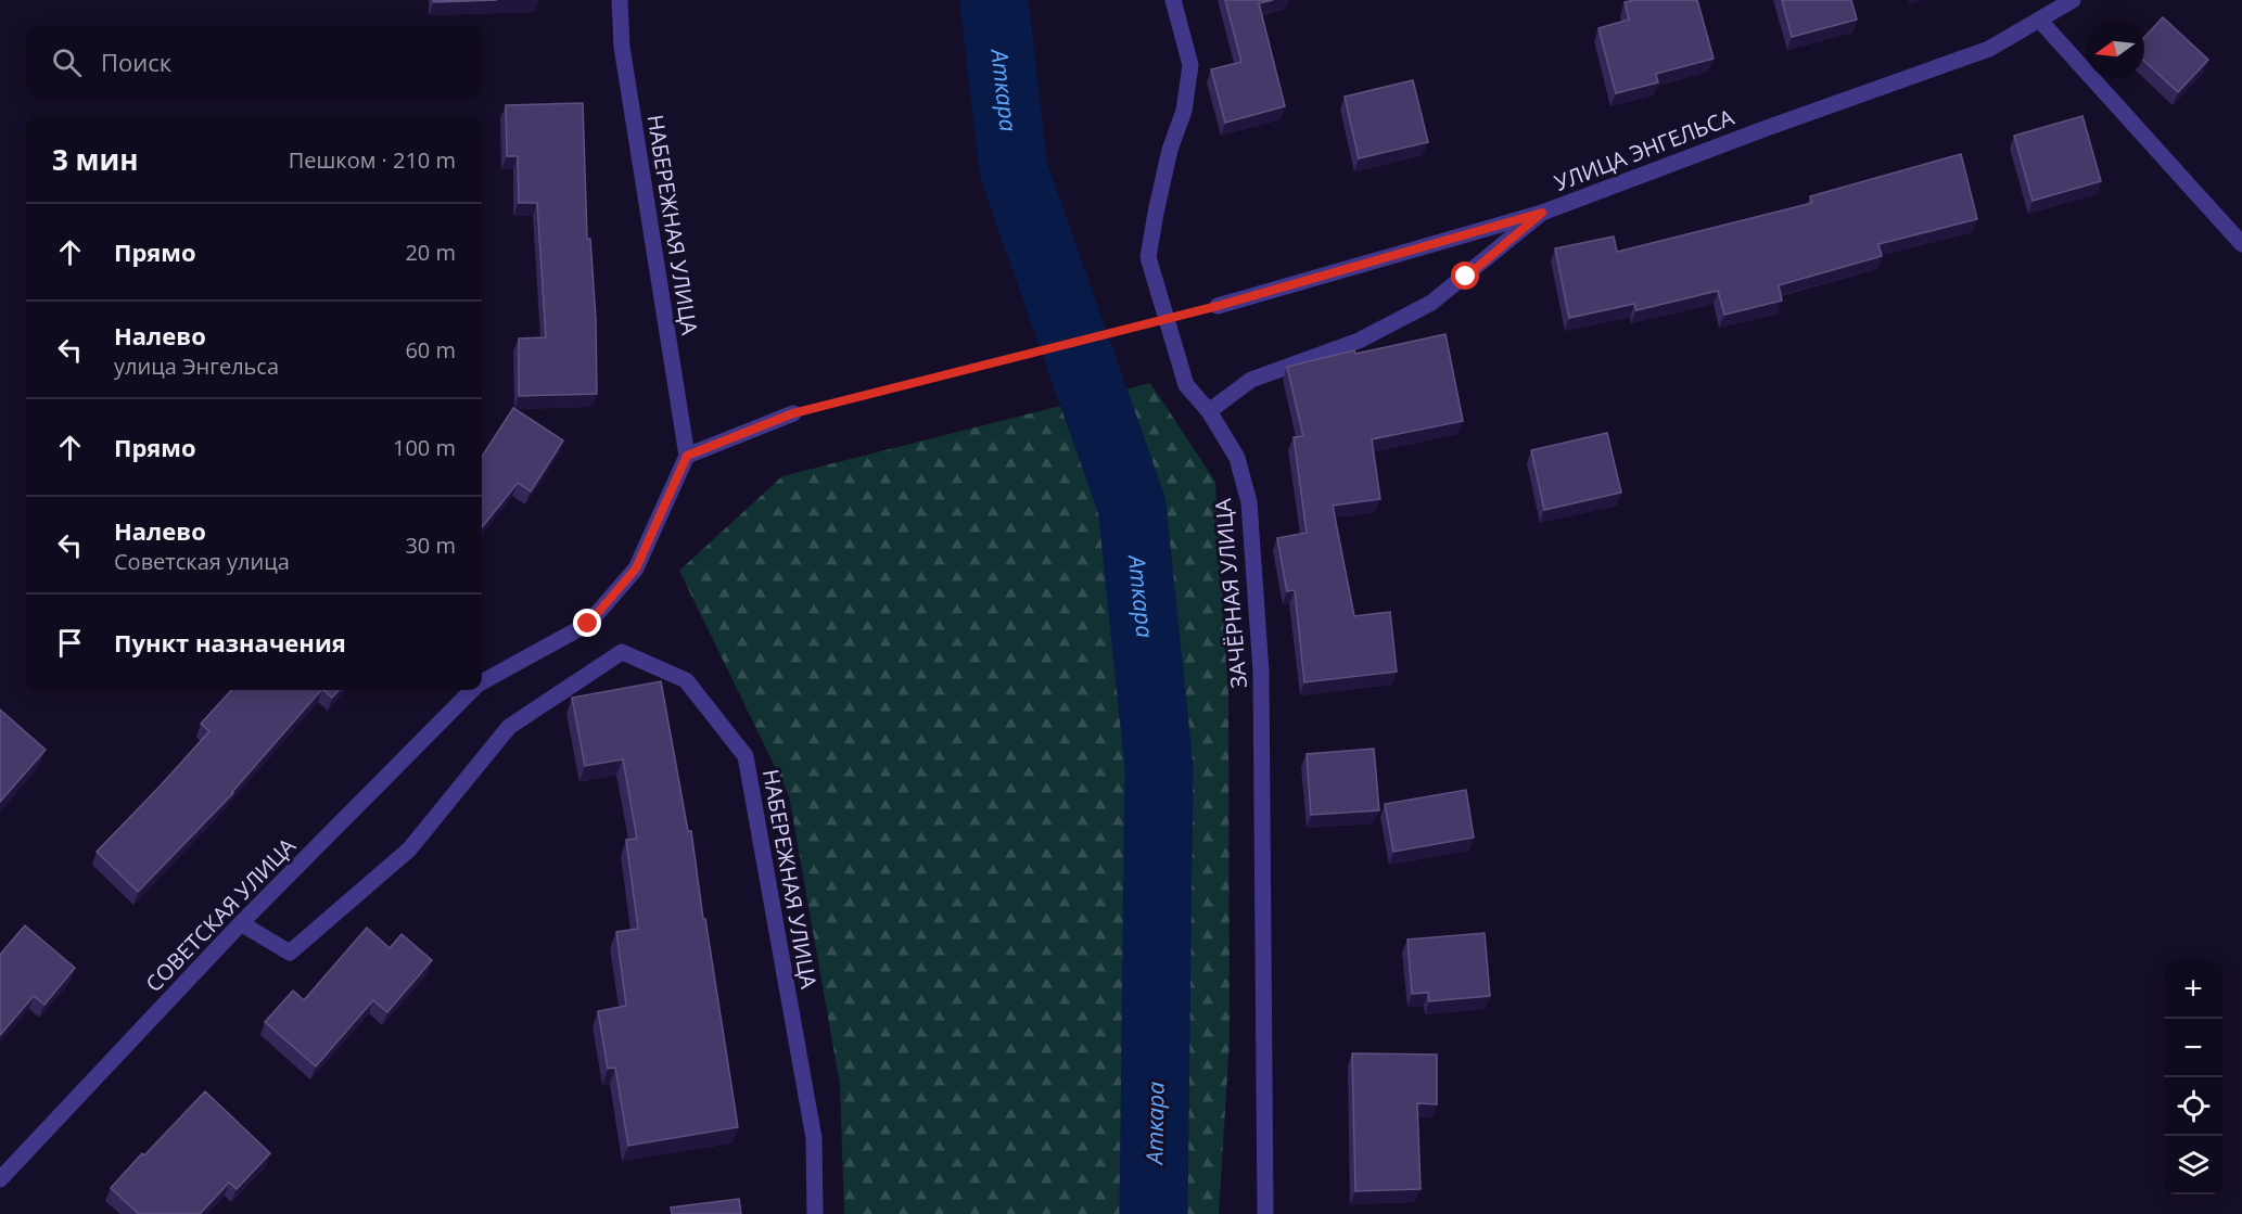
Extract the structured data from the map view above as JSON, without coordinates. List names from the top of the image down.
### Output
{
  "streets": {
    "street": [
      "УЛИЦА ЭНГЕЛЬСА",
      "НАБЕРЕЖНАЯ УЛИЦА",
      "ЗАЧЁРНАЯ УЛИЦА",
      "СОВЕТСКАЯ УЛИЦА"
    ]
  },
  "crossings": [
    ["НАБЕРЕЖНАЯ УЛИЦА", "СОВЕТСКАЯ УЛИЦА"]
  ],
  "water": ["Аткара"],
  "north": "left",
  "page": {
    "search": "Поиск",
    "heading": ["3 мин", "Пешком · 210 m"],
    "list": [
      ["Прямо", "20 m"],
      ["Налево", "улица Энгельса", "60 m"],
      ["Прямо", "100 m"],
      ["Налево", "Советская улица", "30 m"],
      "Пункт назначения"
    ],
    "map_buttons": ["+", "−"]
  }
}
